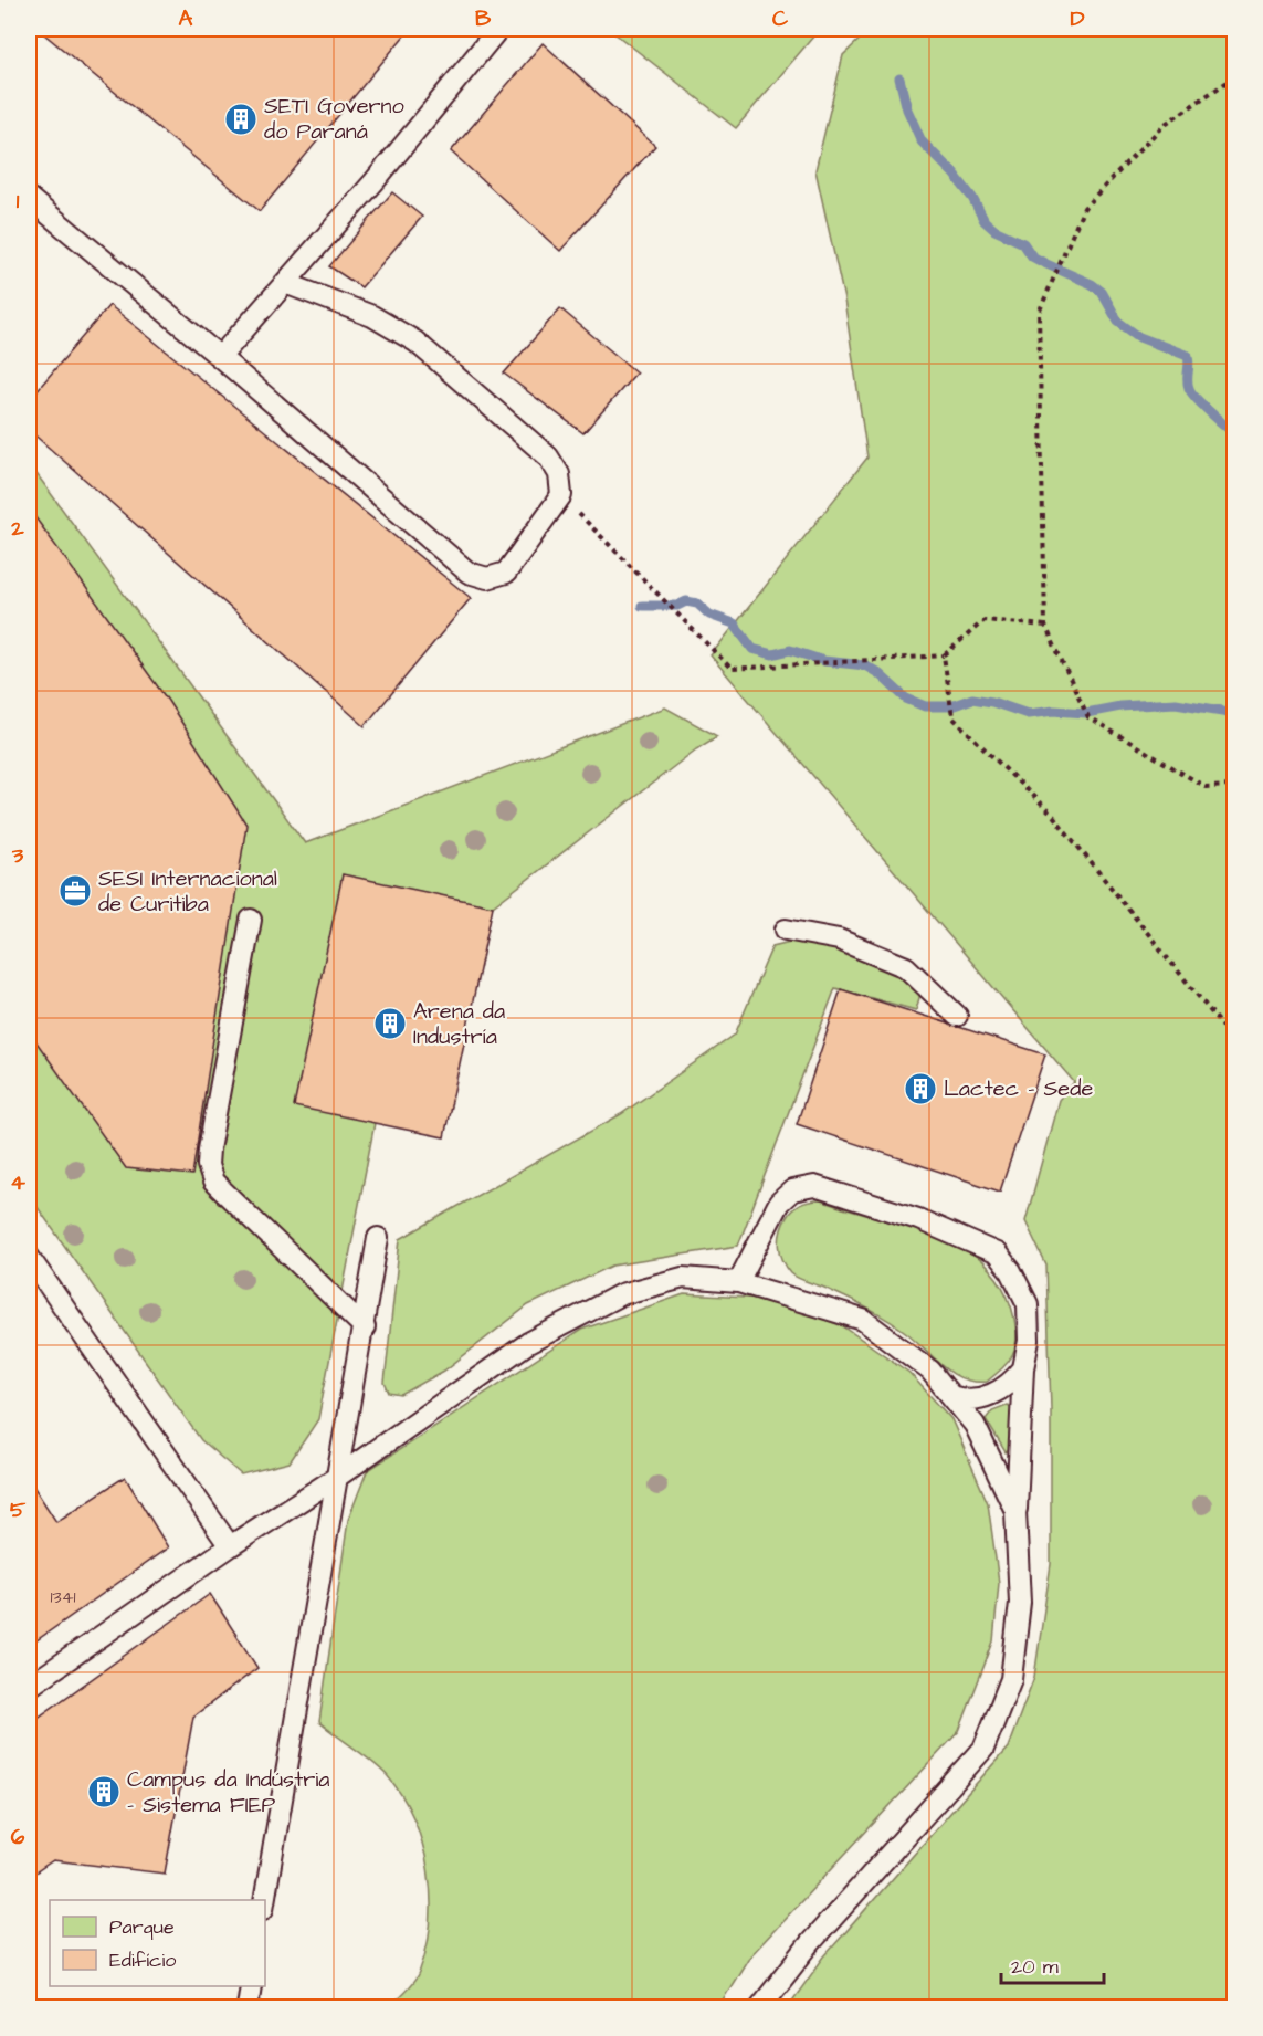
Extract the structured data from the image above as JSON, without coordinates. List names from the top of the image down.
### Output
{
  "places": {
    "building": [
      "SETI Governo do Paraná",
      "Arena da Industría",
      "Lactec - Sede",
      "Campus da Indústria - Sistema FIEP"
    ],
    "office": ["SESI Internacional de Curitiba"]
  },
  "house_numbers": ["1341"],
  "legend": ["Parque", "Edifício"],
  "scale_bar": "20 m",
  "grid": {
    "columns": [
      "A",
      "B",
      "C",
      "D"
    ],
    "rows": [
      "1",
      "2",
      "3",
      "4",
      "5",
      "6"
    ]
  }
}
